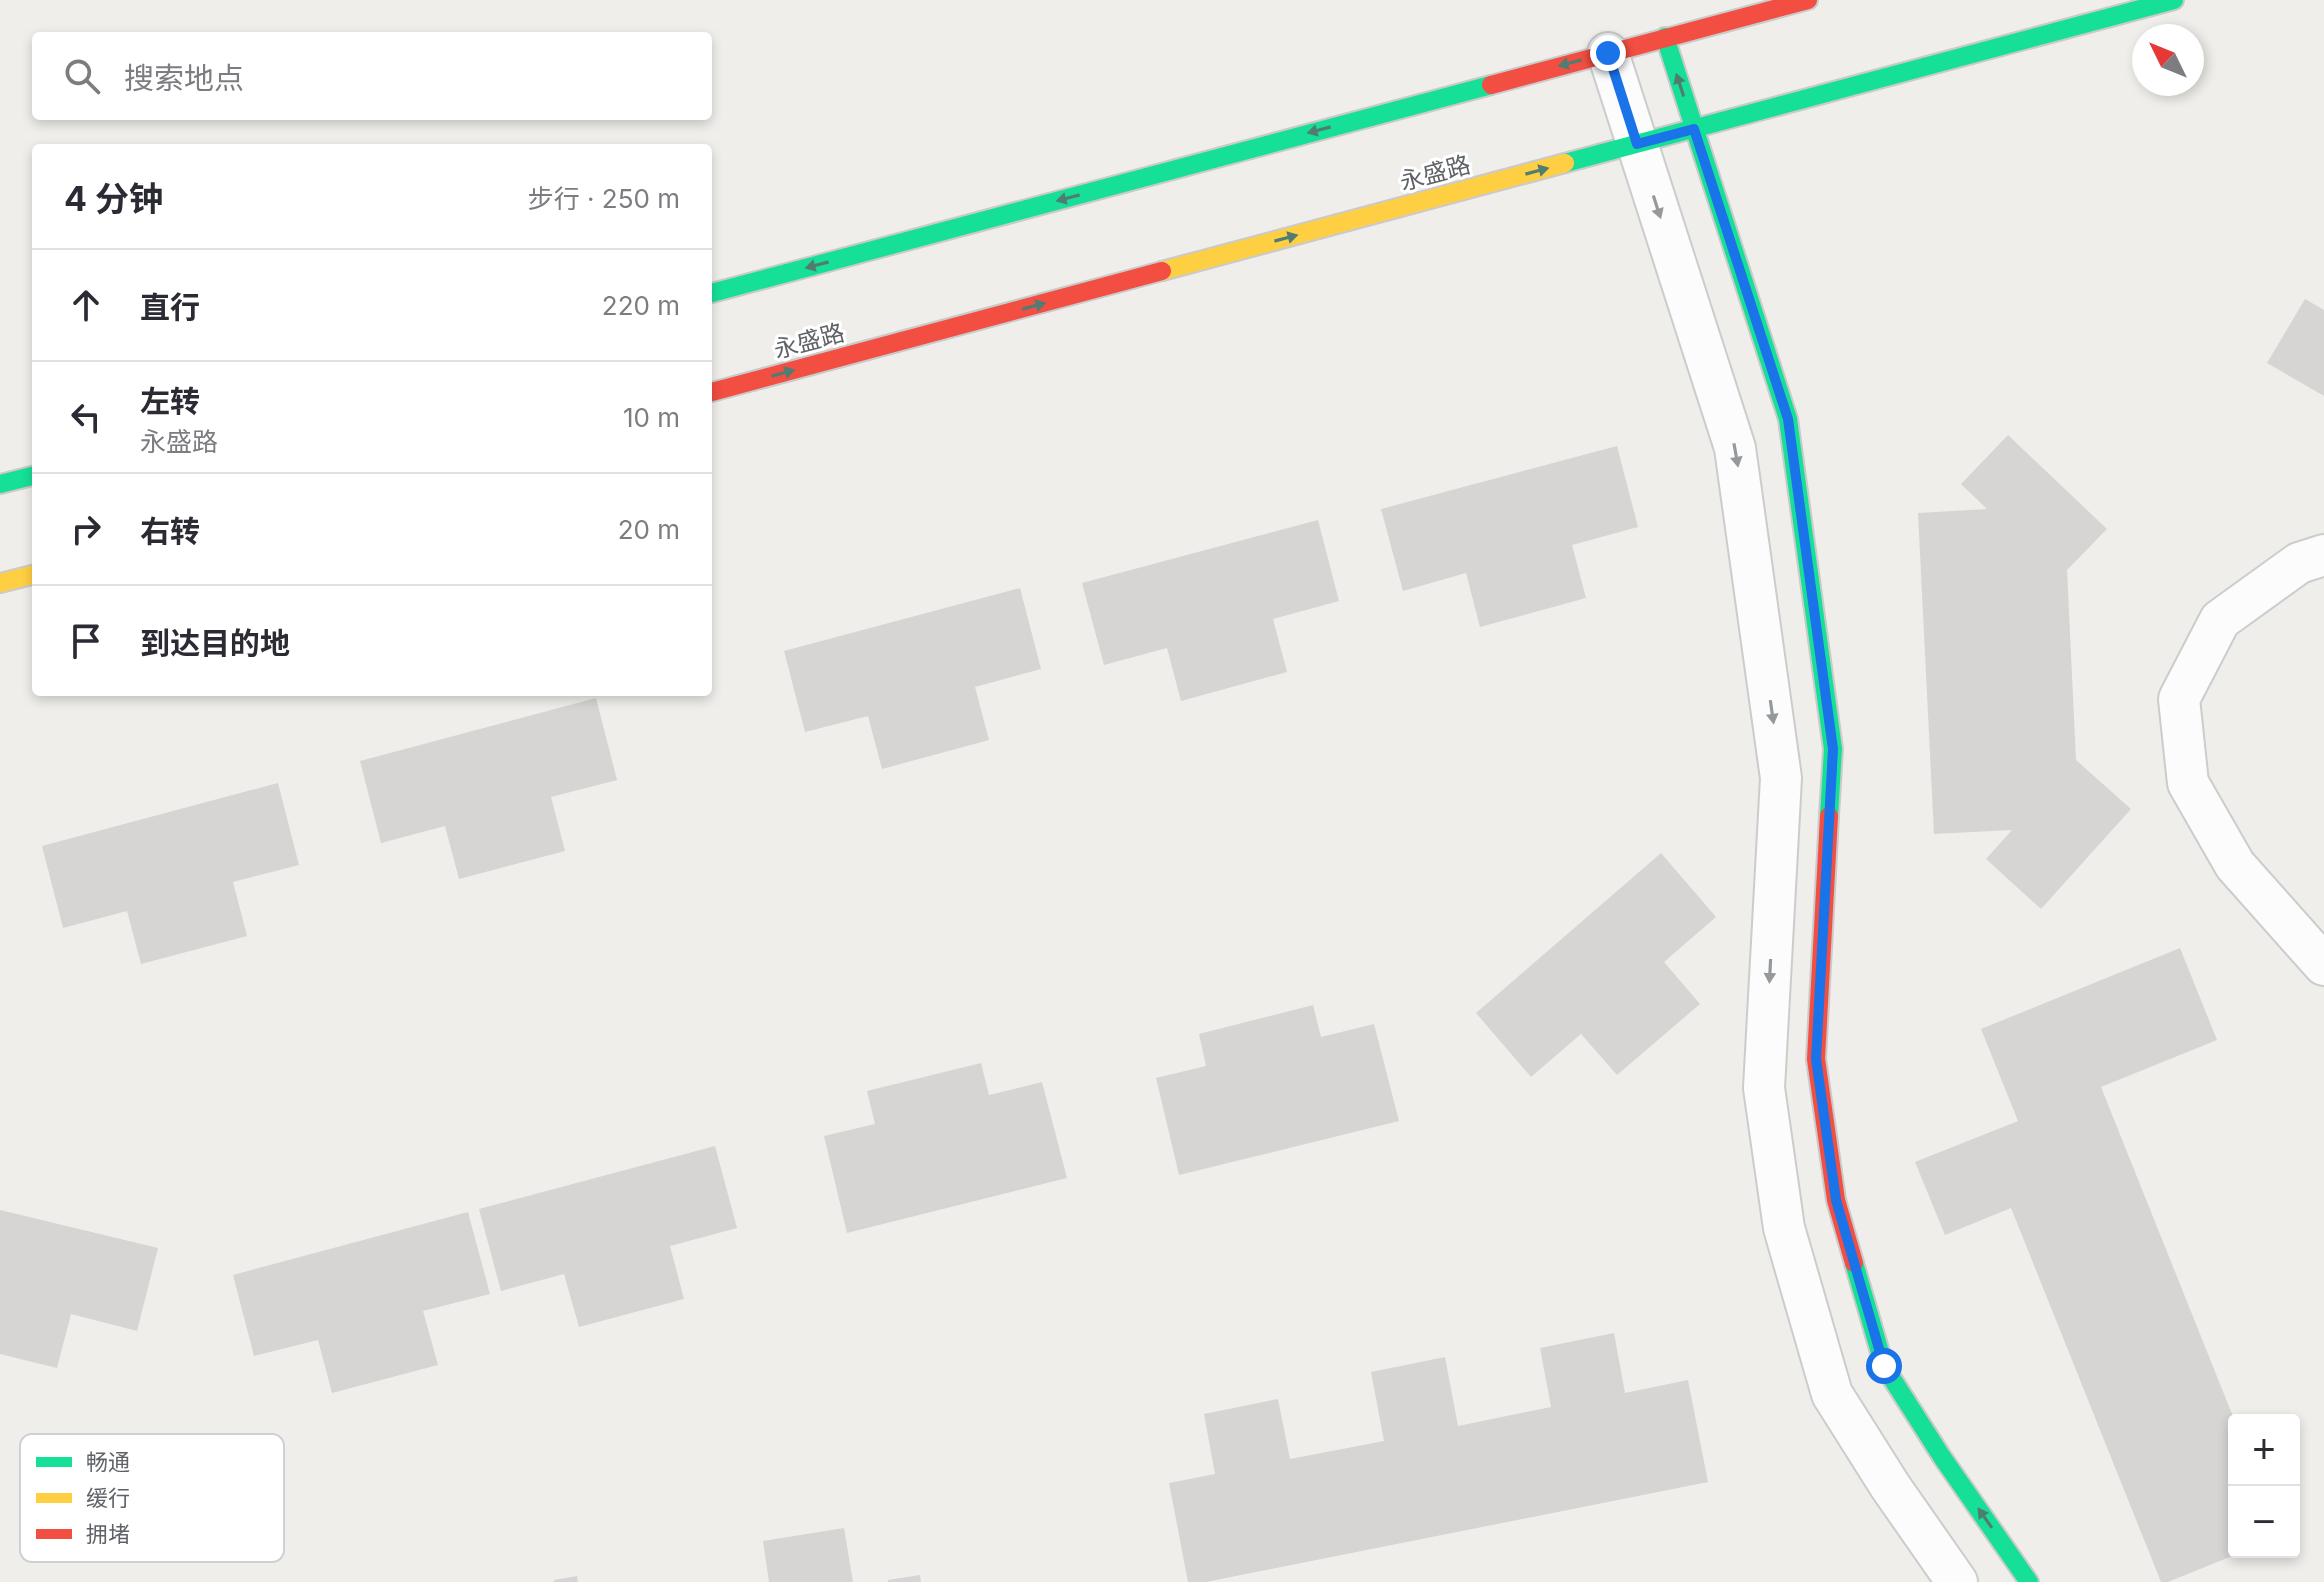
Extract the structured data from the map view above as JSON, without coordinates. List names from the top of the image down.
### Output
{
  "streets": {
    "street": ["永盛路"]
  },
  "legend": ["畅通", "缓行", "拥堵"],
  "north": "top left",
  "page": {
    "search": "搜索地点",
    "heading": ["4 分钟", "步行 · 250 m"],
    "list": [
      ["直行", "220 m"],
      ["左转", "永盛路", "10 m"],
      ["右转", "20 m"],
      "到达目的地"
    ],
    "map_buttons": ["+", "−"]
  }
}
